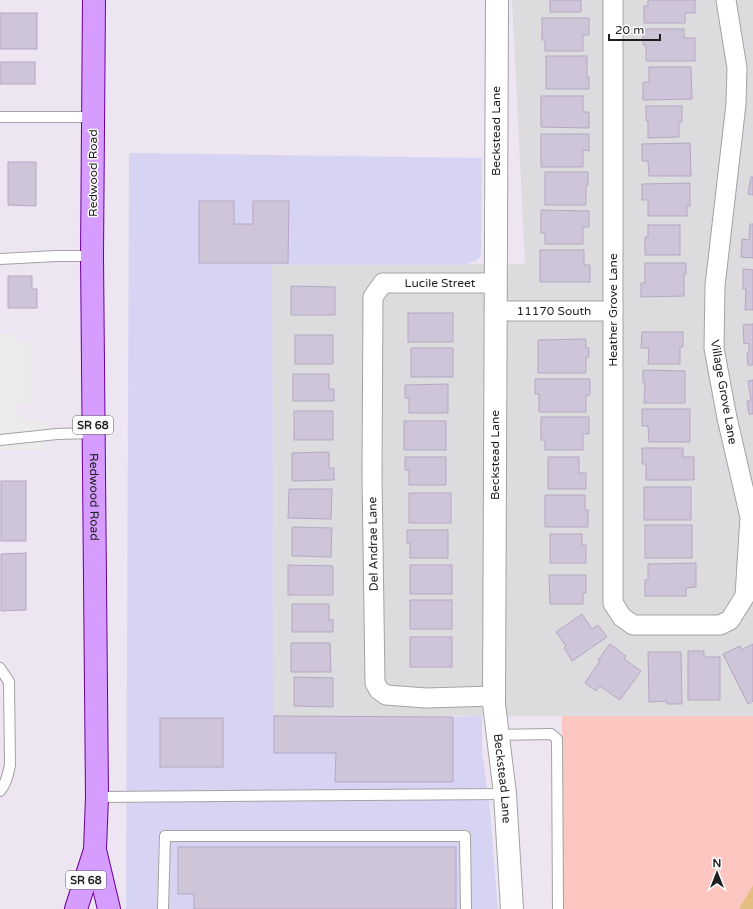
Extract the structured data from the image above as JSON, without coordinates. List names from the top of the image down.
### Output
{
  "streets": {
    "main road": ["Redwood Road", "SR 68"],
    "street": [
      "Beckstead Lane",
      "Lucile Street",
      "Heather Grove Lane",
      "11170 South",
      "Village Grove Lane",
      "Del Andrae Lane"
    ]
  },
  "crossings": [
    ["Beckstead Lane", "Lucile Street"],
    ["Beckstead Lane", "11170 South"],
    ["Beckstead Lane", "Del Andrae Lane"],
    ["Lucile Street", "Del Andrae Lane"],
    ["Heather Grove Lane", "11170 South"],
    ["Heather Grove Lane", "Village Grove Lane"]
  ],
  "scale_bar": "20 m",
  "north": "top"
}
